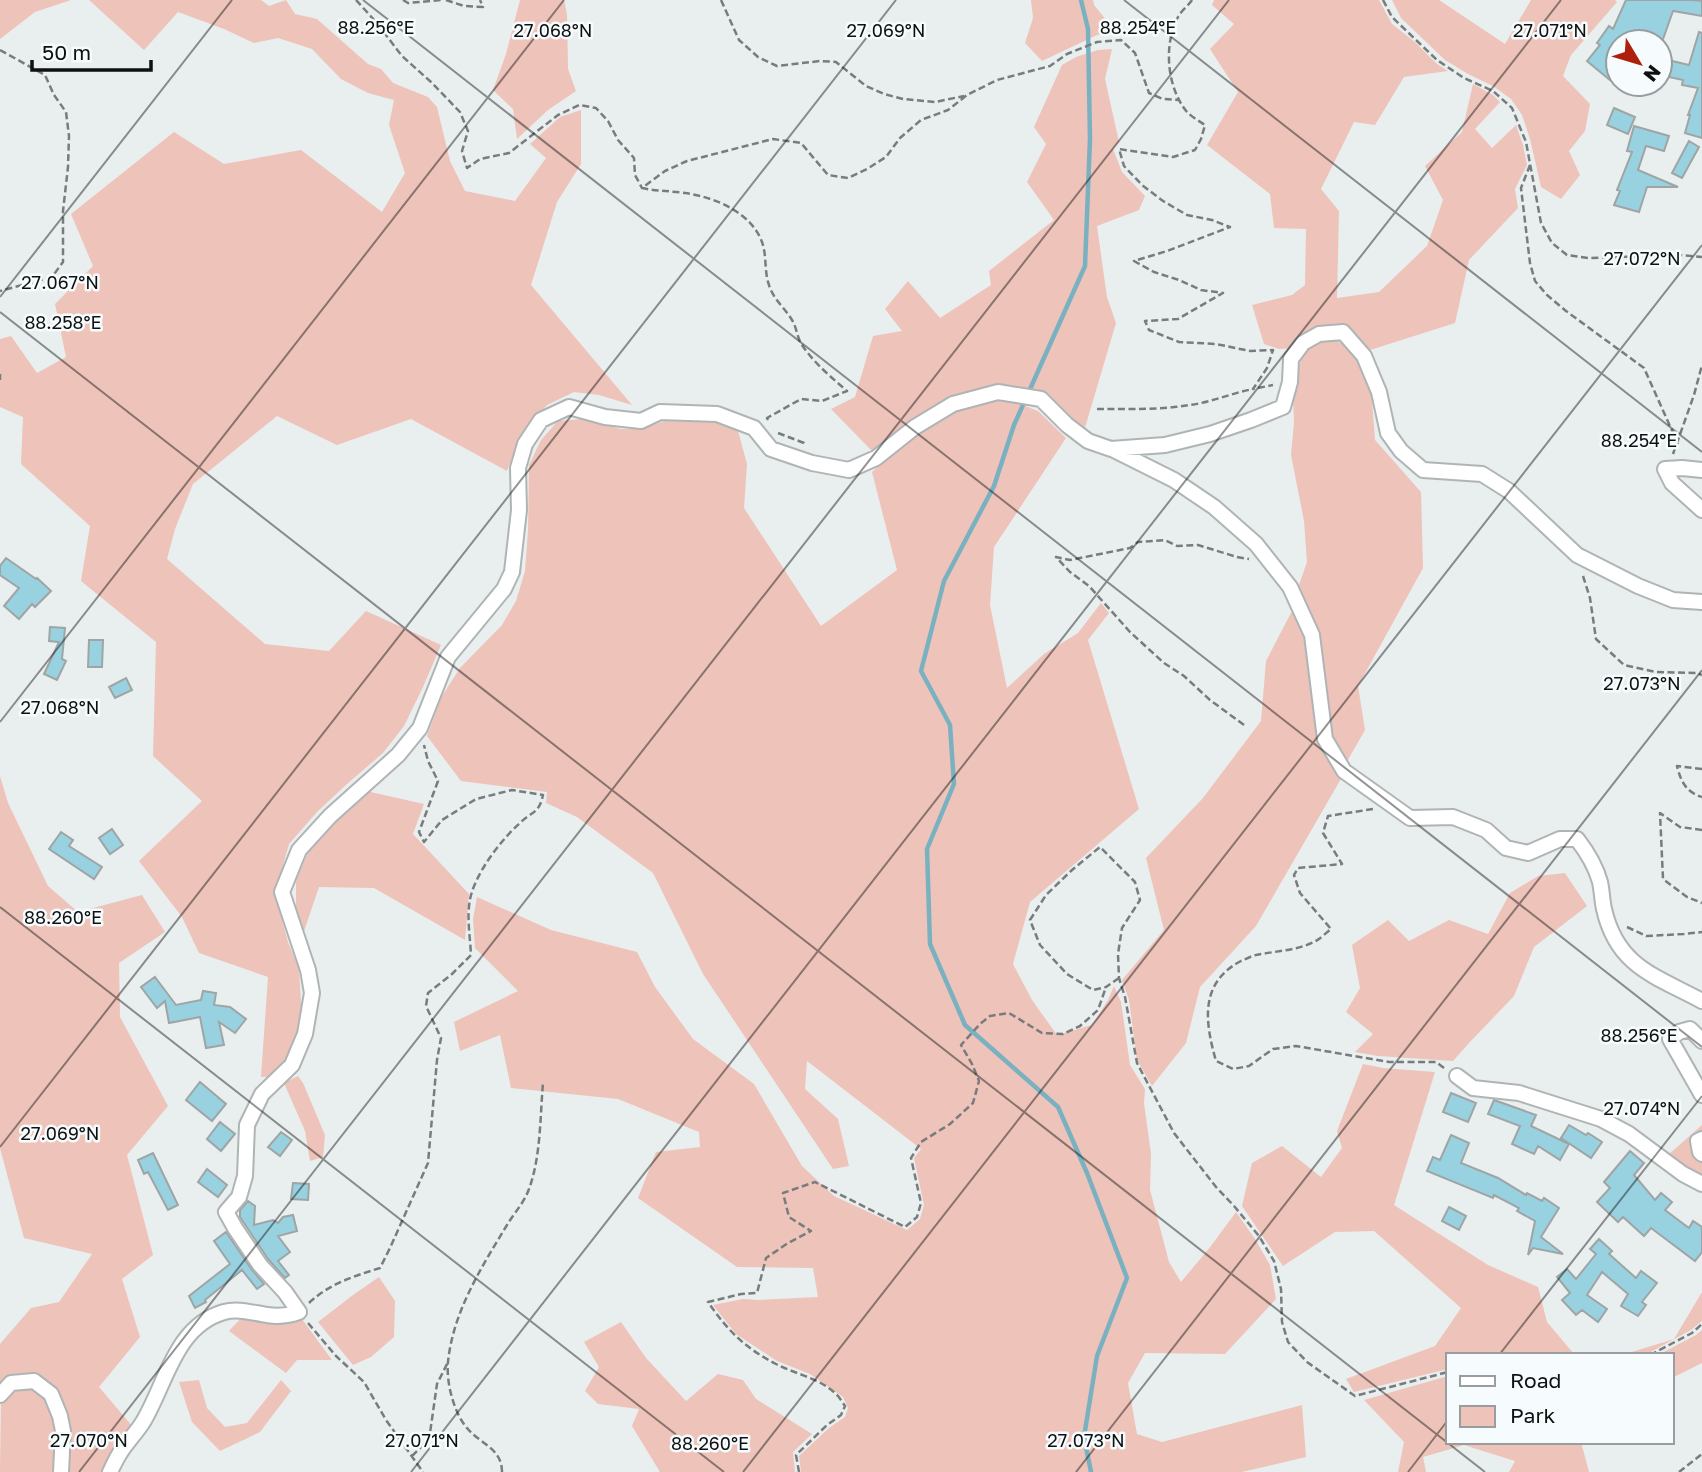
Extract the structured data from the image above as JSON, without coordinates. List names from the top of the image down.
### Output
{
  "legend": ["Road", "Park"],
  "scale_bar": "50 m",
  "north": "bottom right",
  "coordinates": [
    "88.256°E",
    "88.254°E",
    "27.068°N",
    "27.069°N",
    "27.071°N",
    "27.072°N",
    "27.067°N",
    "88.258°E",
    "27.073°N",
    "88.260°E",
    "27.074°N",
    "27.070°N"
  ]
}
